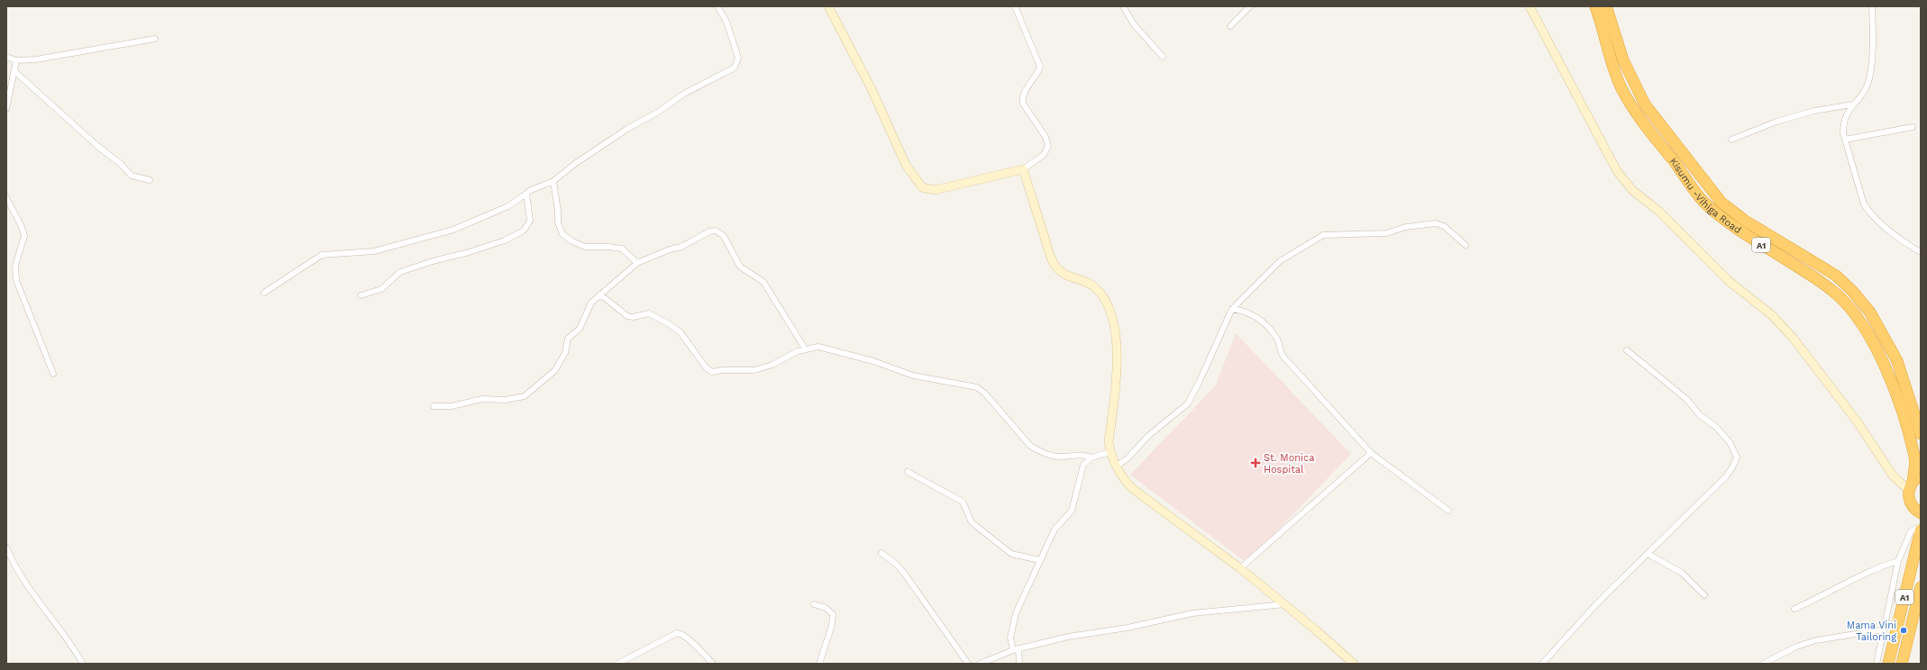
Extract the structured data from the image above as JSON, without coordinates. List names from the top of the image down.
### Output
{
  "streets": {
    "highway": ["Kisumu -Vihiga Road", "A1"]
  },
  "crossings": [
    ["Kisumu -Vihiga Road", "A1"]
  ],
  "places": {
    "health": ["St. Monica Hospital"],
    "other": ["Mama Vini Tailoring"]
  }
}
